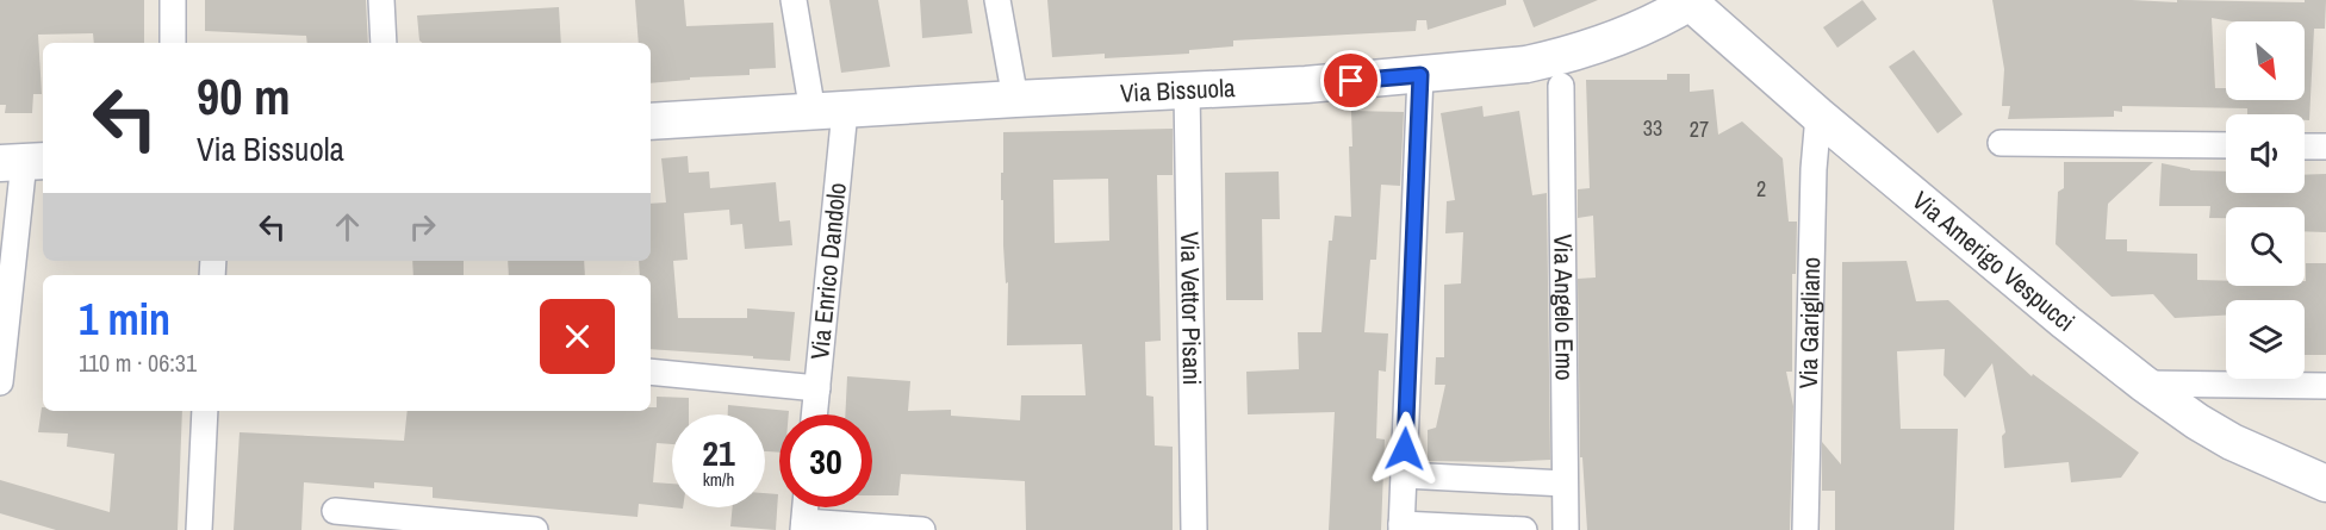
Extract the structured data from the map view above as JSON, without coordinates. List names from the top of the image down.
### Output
{
  "streets": {
    "street": [
      "Via Bissuola",
      "Via Amerigo Vespucci",
      "Via Enrico Dandolo",
      "Via Angelo Emo",
      "Via Vettor Pisani",
      "Via Garigliano"
    ]
  },
  "crossings": [
    ["Via Bissuola", "Via Amerigo Vespucci"],
    ["Via Bissuola", "Via Enrico Dandolo"],
    ["Via Bissuola", "Via Vettor Pisani"],
    ["Via Amerigo Vespucci", "Via Garigliano"]
  ],
  "house_numbers": ["33", "27", "2"],
  "north": "bottom right",
  "page": {
    "turn": ["90 m", "Via Bissuola"],
    "heading": ["1 min", "110 m · 06:31"],
    "speed": "21 km/h",
    "limit": "30"
  }
}
